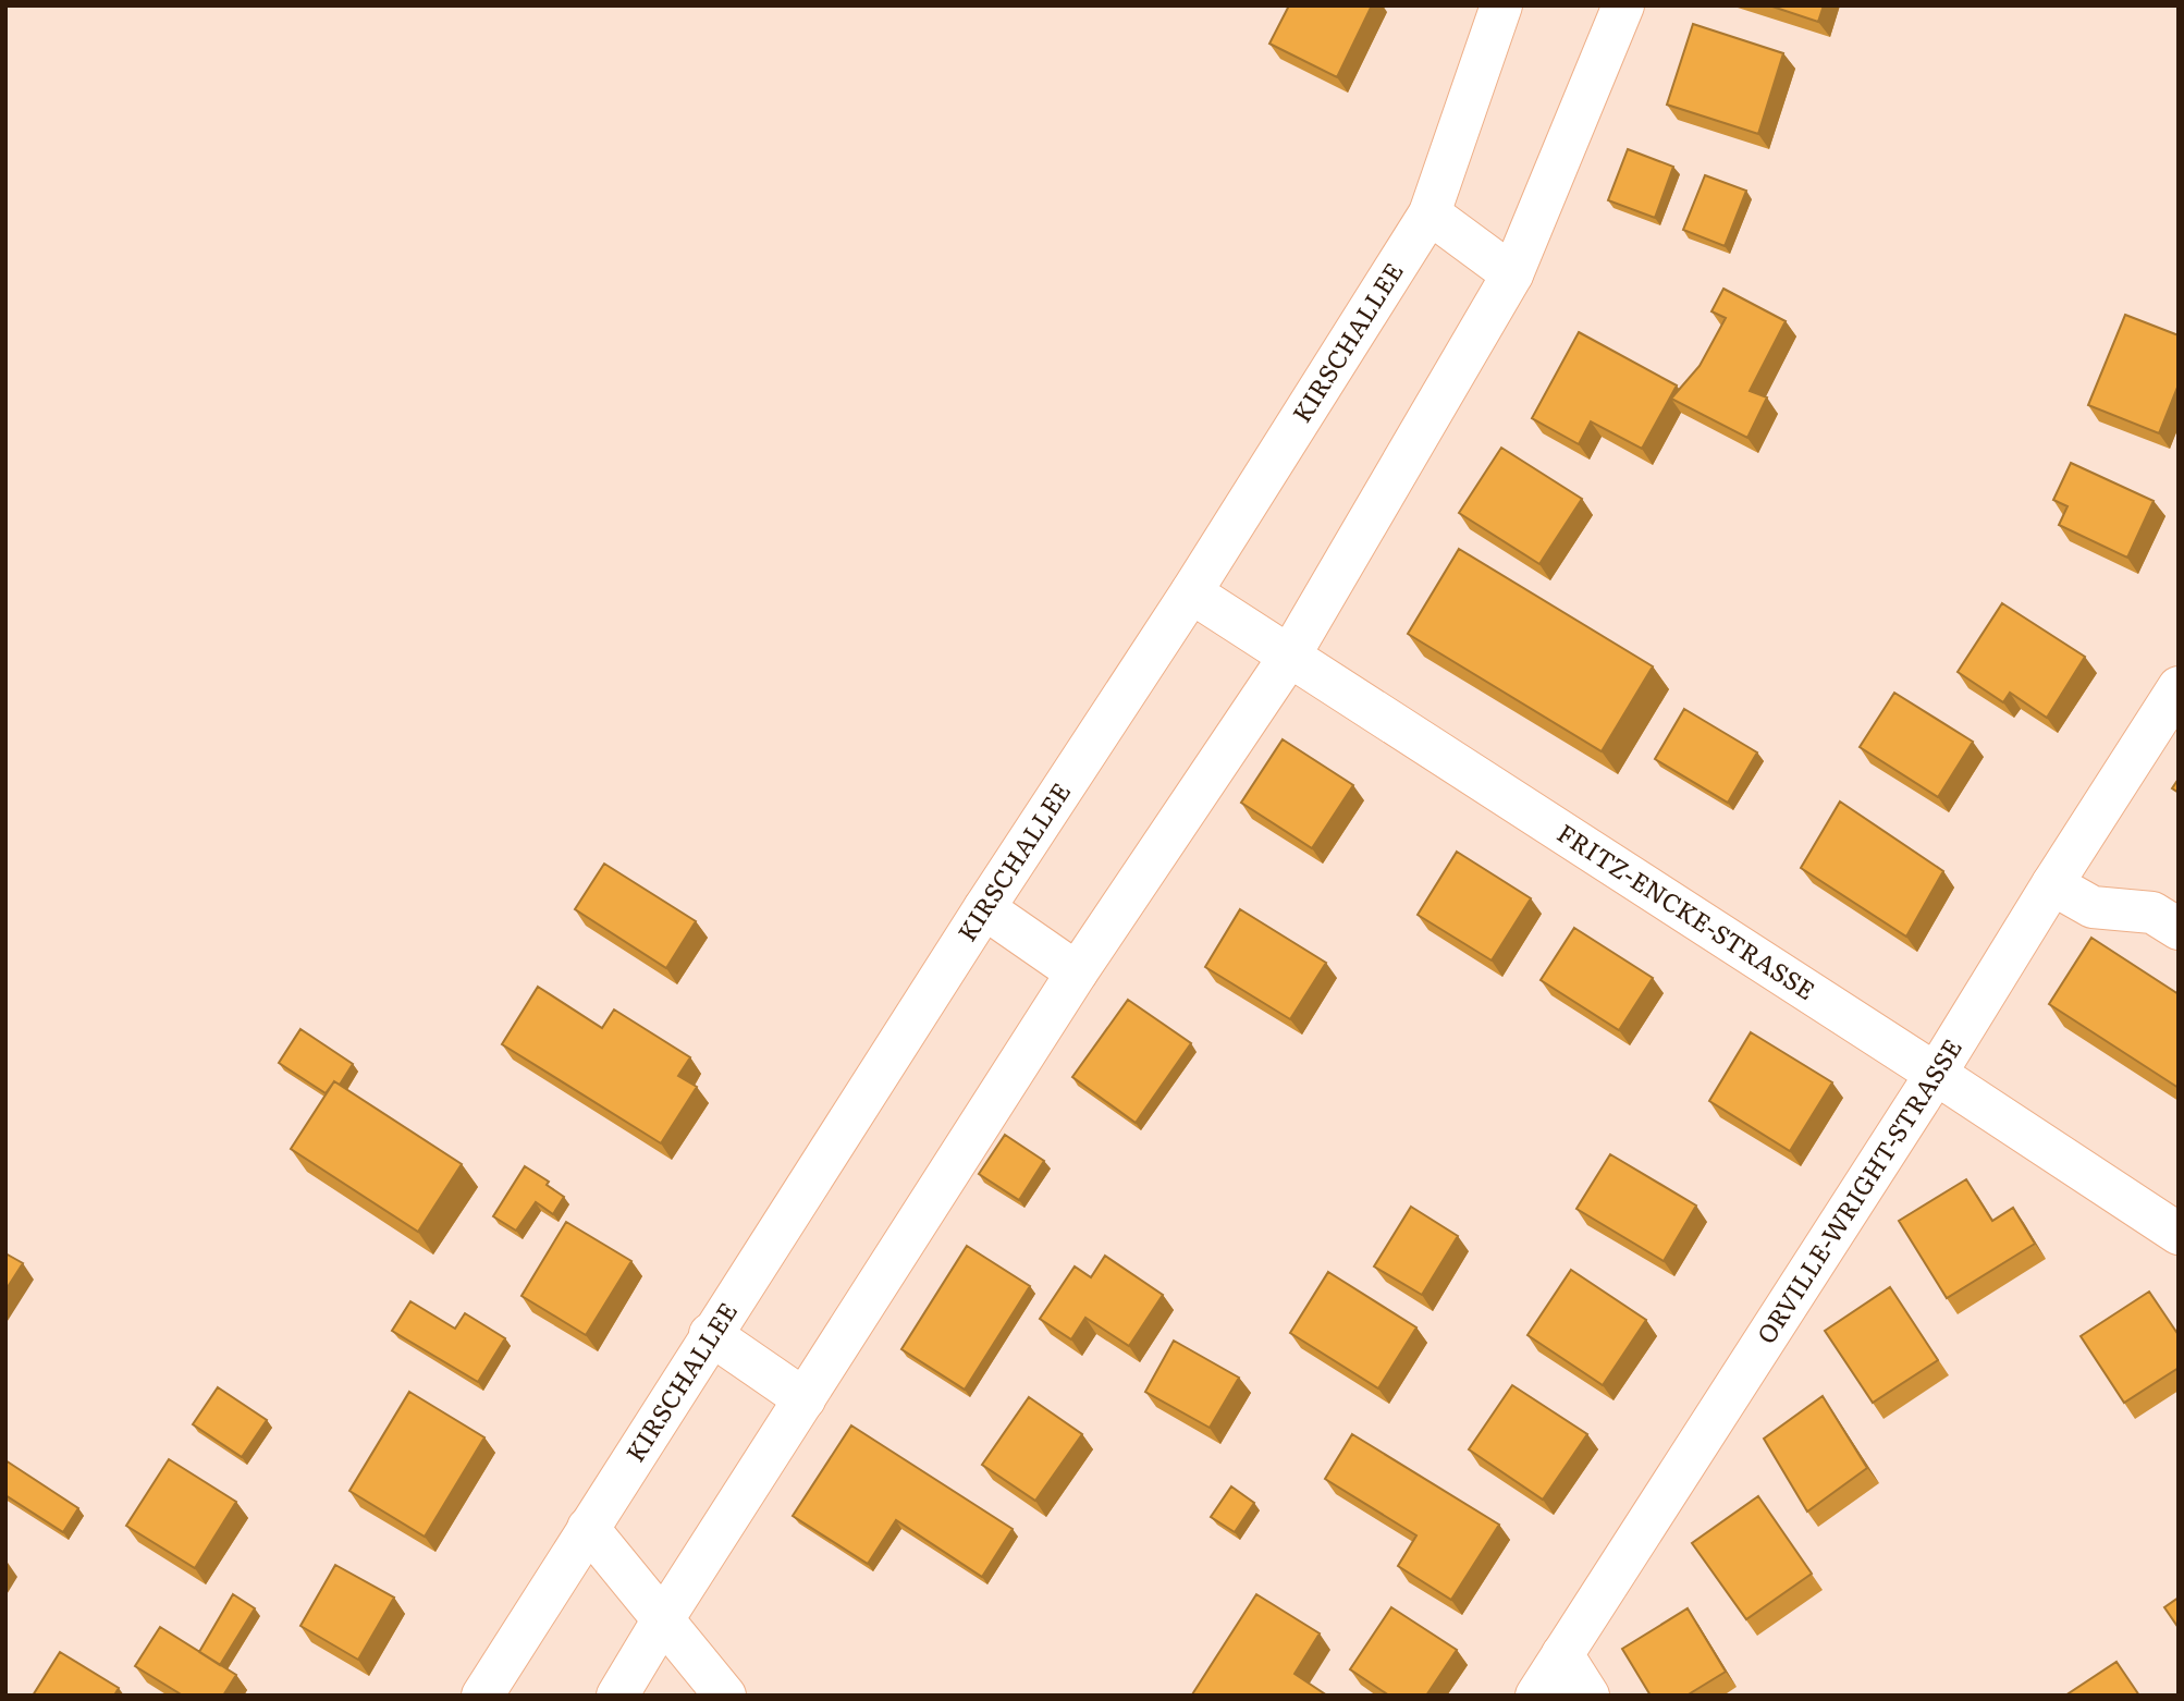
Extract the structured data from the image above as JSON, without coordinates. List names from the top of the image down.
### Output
{
  "streets": {
    "street": ["KIRSCHALLEE", "FRITZ-ENCKE-STRASSE", "ORVILLE-WRIGHT-STRASSE"]
  },
  "crossings": [
    ["KIRSCHALLEE", "FRITZ-ENCKE-STRASSE"],
    ["FRITZ-ENCKE-STRASSE", "ORVILLE-WRIGHT-STRASSE"]
  ]
}
